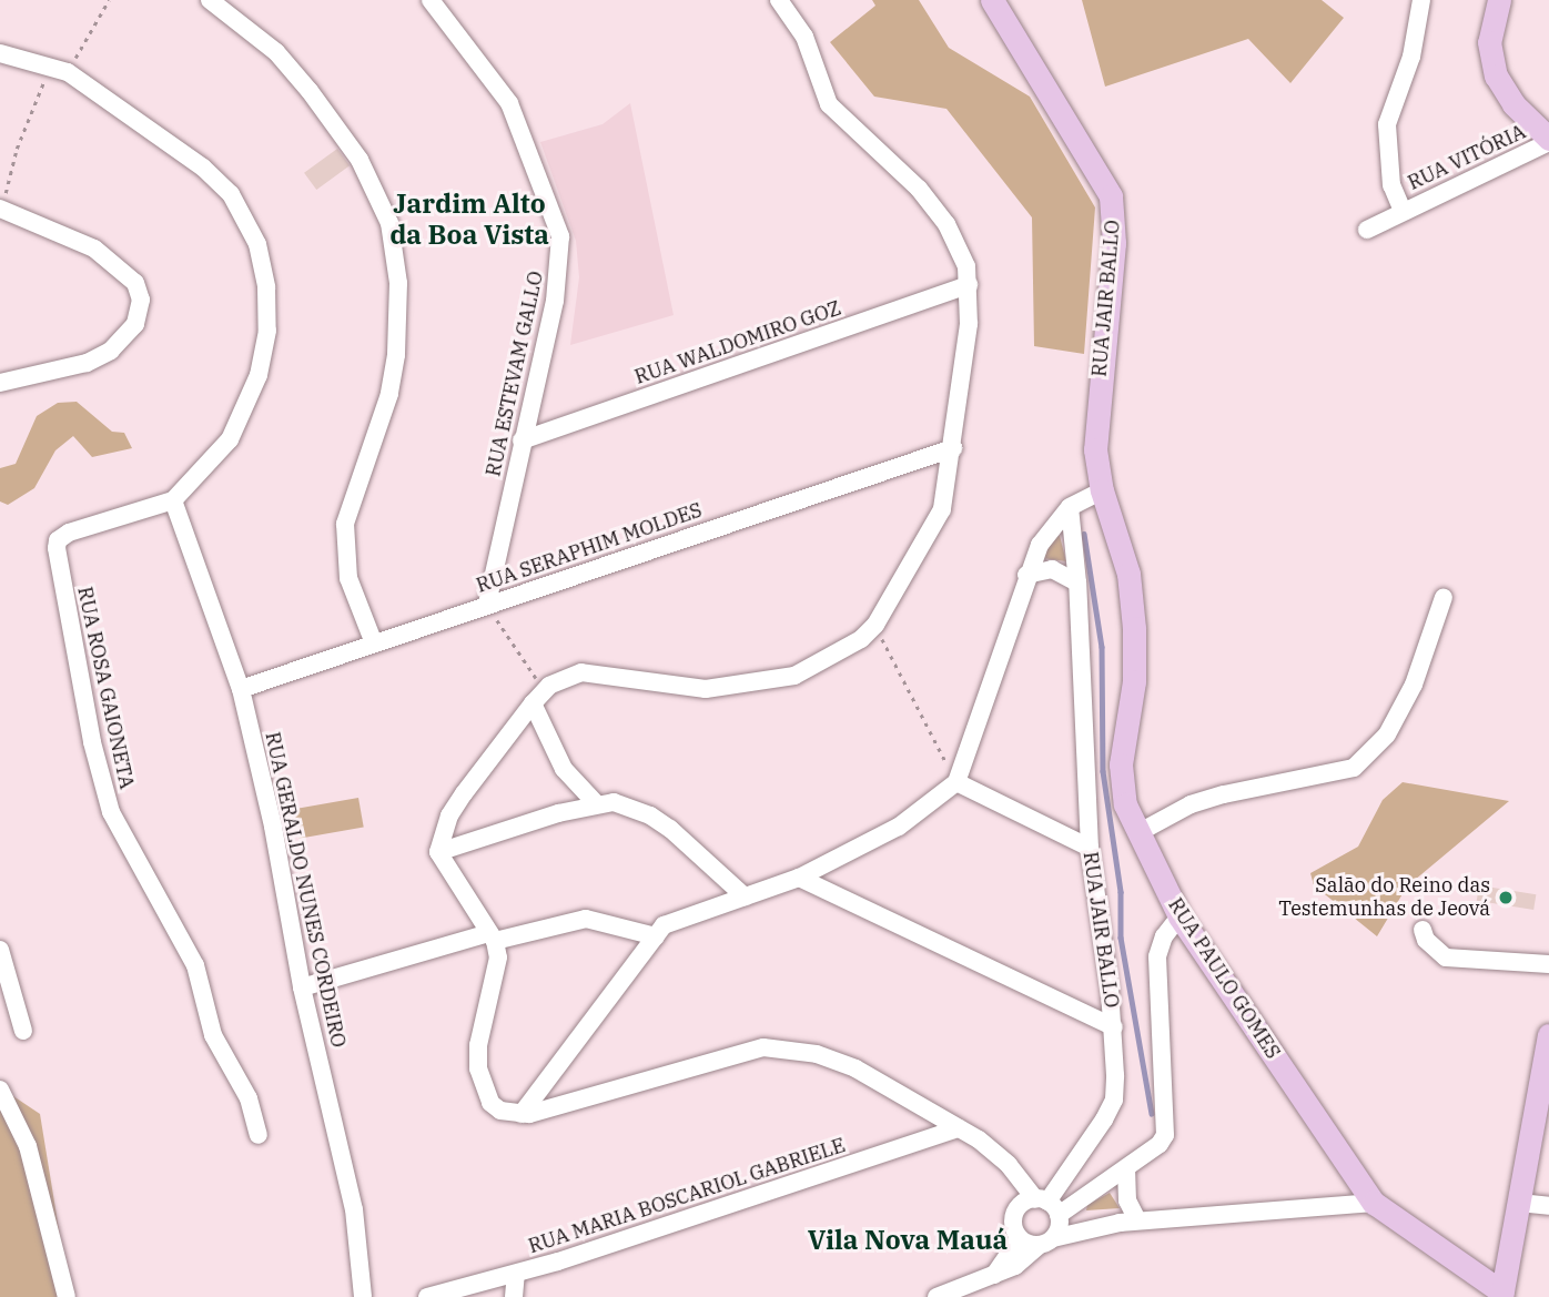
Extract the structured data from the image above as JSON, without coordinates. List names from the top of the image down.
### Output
{
  "streets": {
    "main road": ["RUA JAIR BALLO", "RUA PAULO GOMES"],
    "street": [
      "RUA VITÓRIA",
      "RUA WALDOMIRO GOZ",
      "RUA ESTEVAM GALLO",
      "RUA SERAPHIM MOLDES",
      "RUA ROSA GAIONETA",
      "RUA GERALDO NUNES CORDEIRO",
      "RUA MARIA BOSCARIOL GABRIELE"
    ]
  },
  "crossings": [
    ["RUA JAIR BALLO", "RUA PAULO GOMES"],
    ["RUA WALDOMIRO GOZ", "RUA ESTEVAM GALLO"],
    ["RUA ESTEVAM GALLO", "RUA SERAPHIM MOLDES"],
    ["RUA SERAPHIM MOLDES", "RUA GERALDO NUNES CORDEIRO"],
    ["RUA ROSA GAIONETA", "RUA GERALDO NUNES CORDEIRO"]
  ],
  "districts": ["Jardim Alto da Boa Vista", "Vila Nova Mauá"],
  "places": ["Salão do Reino das Testemunhas de Jeová"]
}
